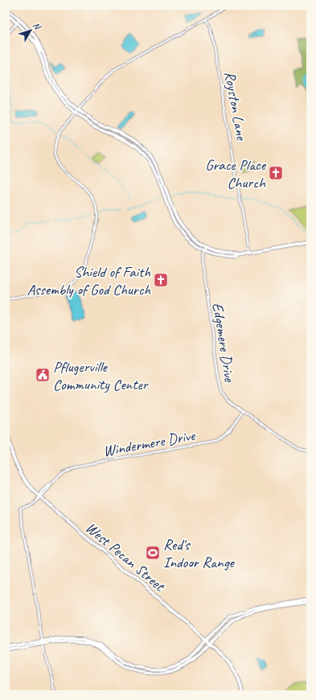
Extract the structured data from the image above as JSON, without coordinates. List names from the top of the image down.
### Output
{
  "streets": {
    "main road": ["West Pecan Street"],
    "street": ["Royston Lane", "Edgemere Drive", "Windermere Drive"]
  },
  "crossings": [
    ["Edgemere Drive", "Windermere Drive"],
    ["Windermere Drive", "West Pecan Street"]
  ],
  "places": {
    "church": ["Grace Place Church", "Shield of Faith Assembly of God Church"],
    "public building": ["Pflugerville Community Center"],
    "sports": ["Red's Indoor Range"]
  },
  "north": "top right"
}
